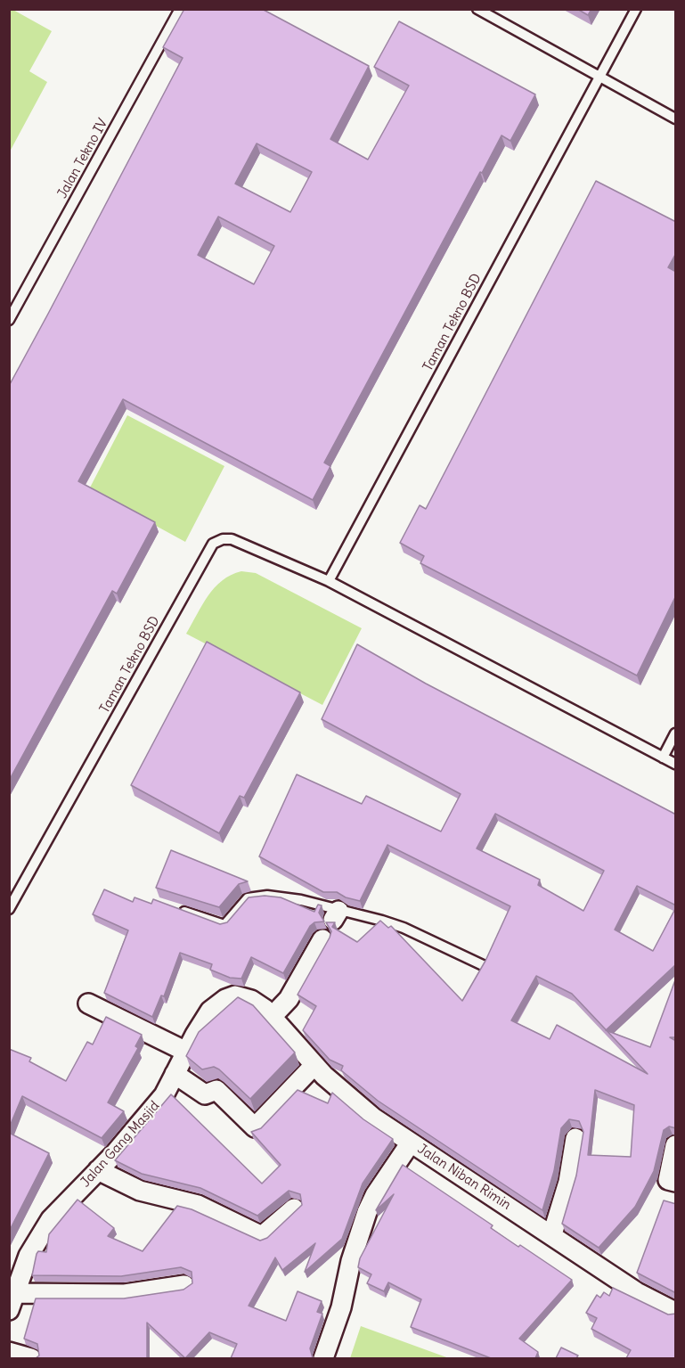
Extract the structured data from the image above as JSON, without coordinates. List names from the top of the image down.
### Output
{
  "streets": {
    "street": ["Jalan Gang Masjid", "Jalan Niban Rimin"],
    "lane": ["Jalan Tekno IV", "Taman Tekno BSD"]
  },
  "crossings": [
    ["Jalan Gang Masjid", "Jalan Niban Rimin"]
  ]
}
